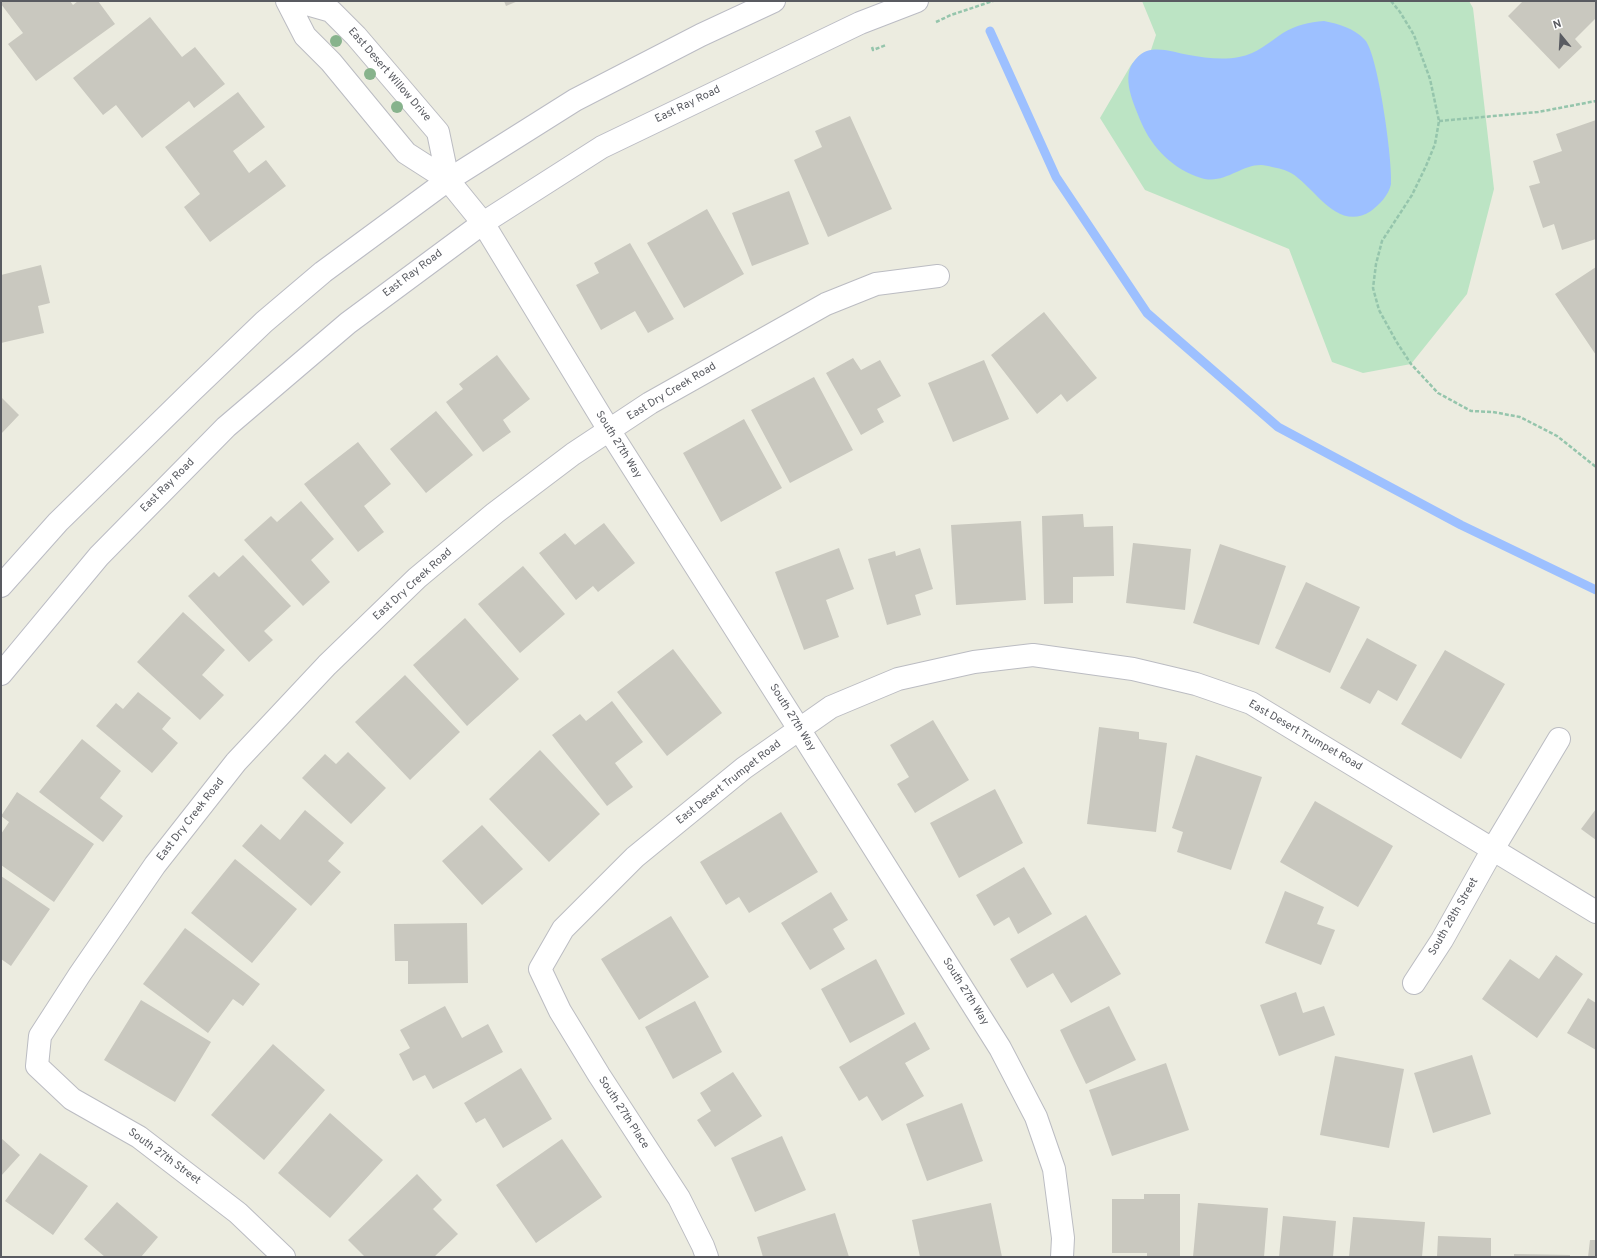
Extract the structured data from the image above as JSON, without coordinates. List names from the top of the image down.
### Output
{
  "streets": {
    "street": [
      "East Desert Willow Drive",
      "East Ray Road",
      "East Dry Creek Road",
      "South 27th Way",
      "East Desert Trumpet Road",
      "South 28th Street",
      "South 27th Place",
      "South 27th Street"
    ]
  },
  "crossings": [
    ["East Desert Willow Drive", "South 27th Way"],
    ["East Ray Road", "South 27th Way"],
    ["East Dry Creek Road", "South 27th Way"],
    ["East Dry Creek Road", "South 27th Street"],
    ["South 27th Way", "East Desert Trumpet Road"],
    ["East Desert Trumpet Road", "South 28th Street"],
    ["East Desert Trumpet Road", "South 27th Place"]
  ],
  "north": "top"
}
